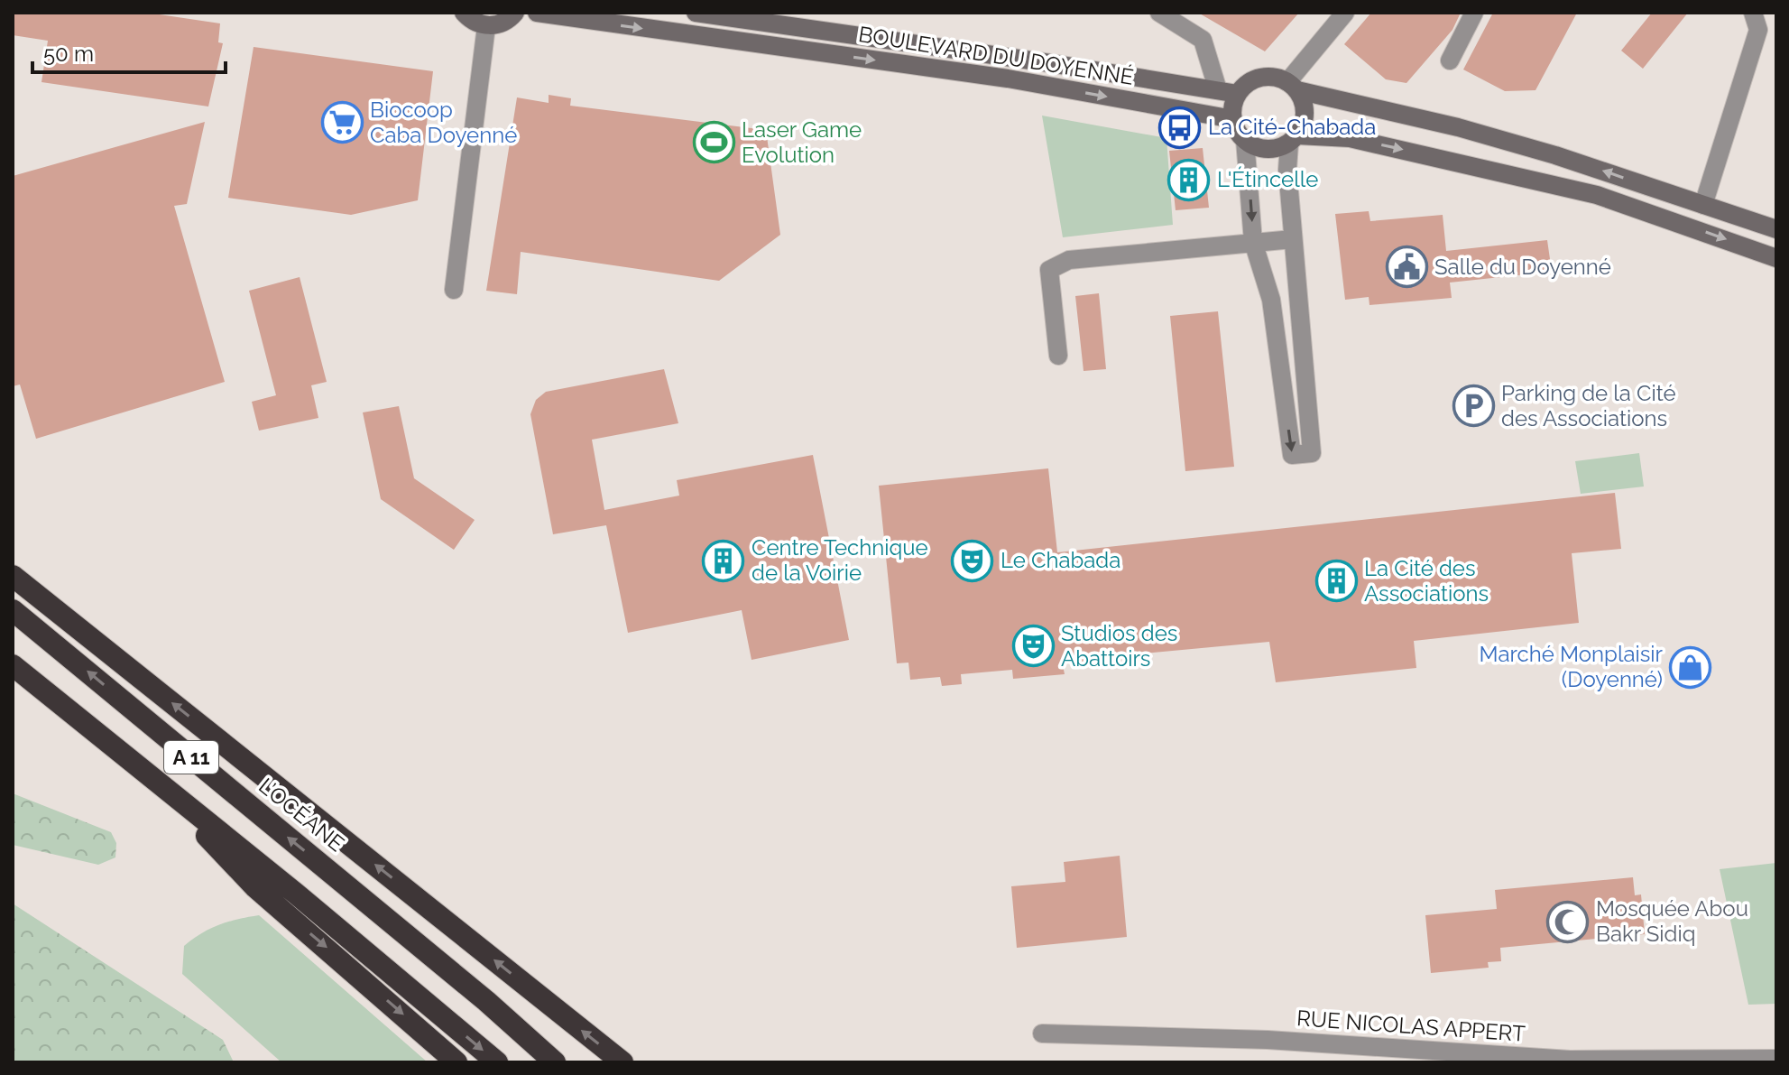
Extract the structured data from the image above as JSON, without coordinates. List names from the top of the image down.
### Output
{
  "streets": {
    "highway": ["A 11", "L’OCÉANE"],
    "main road": ["BOULEVARD DU DOYENNÉ"],
    "street": ["RUE NICOLAS APPERT"]
  },
  "places": {
    "supermarket": ["Biocoop Caba Doyenné"],
    "bus stop": ["La Cité-Chabada"],
    "sports": ["Laser Game Evolution"],
    "building": ["L'Étincelle", "Centre Technique de la Voirie", "La Cité des Associations"],
    "public building": ["Salle du Doyenné"],
    "parking": ["Parking de la Cité des Associations"],
    "theatre": ["Le Chabada", "Studios des Abattoirs"],
    "shop": ["Marché Monplaisir (Doyenné)"],
    "mosque": ["Mosquée Abou Bakr Sidiq"]
  },
  "scale_bar": "50 m"
}
